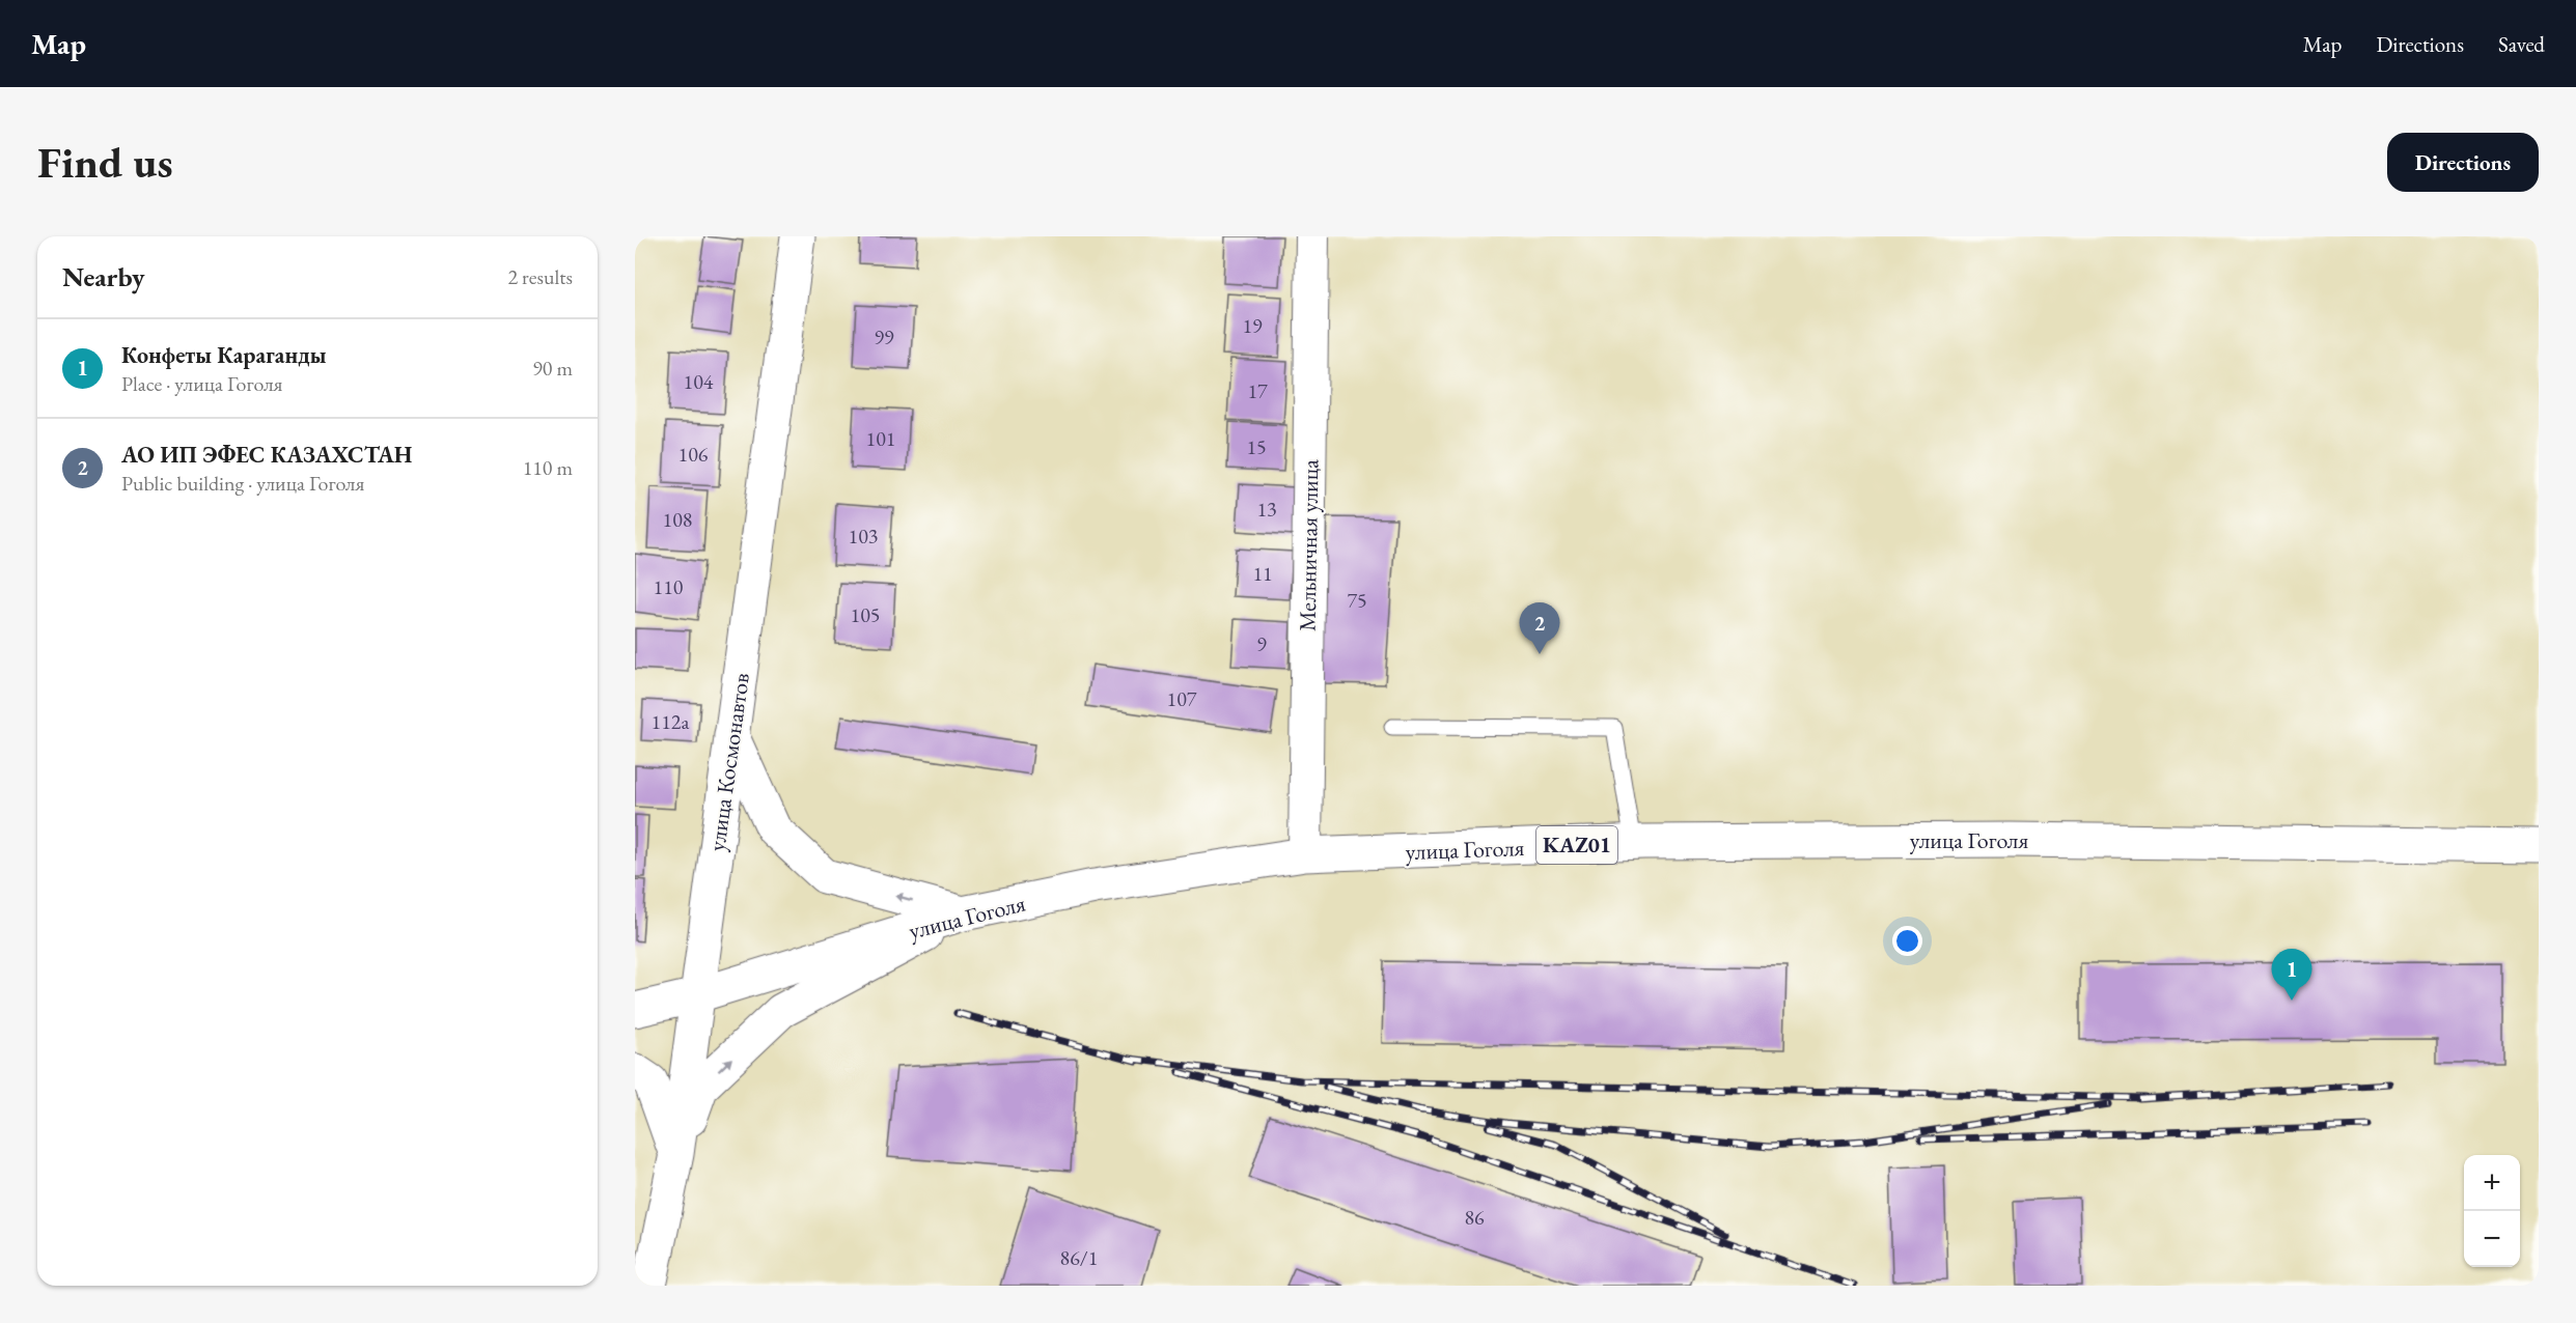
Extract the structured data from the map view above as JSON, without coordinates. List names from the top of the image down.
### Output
{
  "streets": {
    "main road": ["улица Космонавтов", "улица Гоголя", "KАZ01"],
    "street": ["Мельничная улица"]
  },
  "crossings": [
    ["Мельничная улица", "улица Гоголя"],
    ["улица Космонавтов", "улица Гоголя"]
  ],
  "house_numbers": [
    "19",
    "99",
    "104",
    "17",
    "101",
    "15",
    "106",
    "13",
    "108",
    "103",
    "11",
    "110",
    "75",
    "105",
    "9",
    "107",
    "112а",
    "86",
    "86/1"
  ],
  "page": {
    "header": "Map",
    "nav": ["Map", "Directions", "Saved"],
    "buttons": "Directions",
    "title": "Find us",
    "heading": ["Nearby", "2 results"],
    "list": [
      {
        "mark": "1",
        "name": "Конфеты Караганды",
        "note": "Place · улица Гоголя",
        "value": "90 m"
      },
      {
        "mark": "2",
        "name": "АО ИП ЭФЕС КАЗАХСТАН",
        "note": "Public building · улица Гоголя",
        "value": "110 m"
      }
    ],
    "pins": ["2", "1"],
    "map_buttons": ["+", "−"]
  }
}
